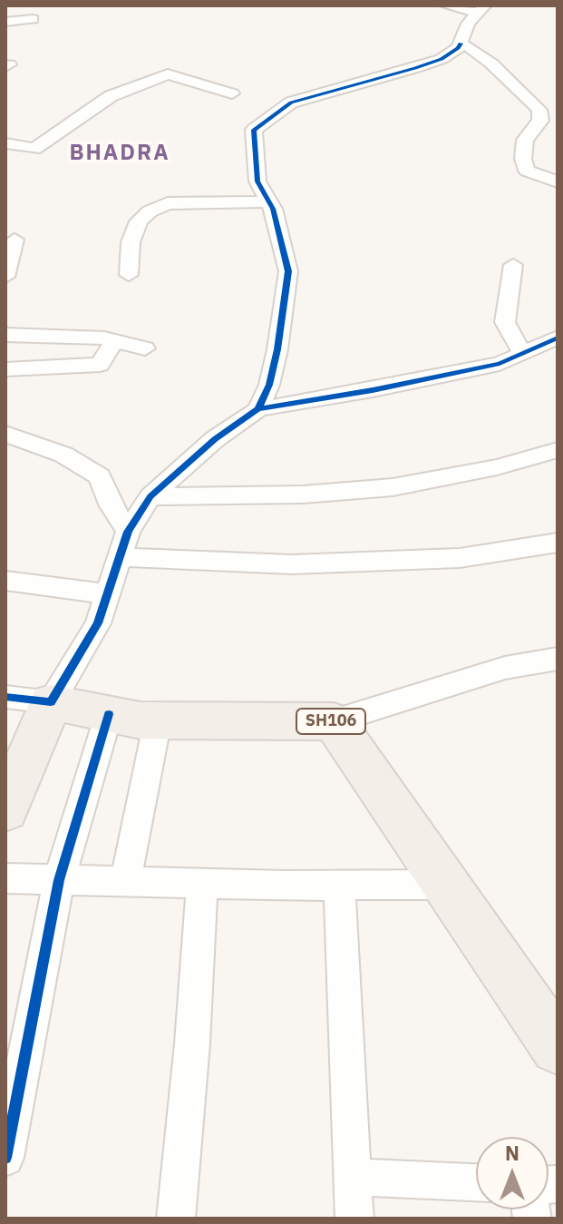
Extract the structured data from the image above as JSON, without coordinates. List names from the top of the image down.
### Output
{
  "streets": {
    "main road": ["SH106"]
  },
  "districts": ["BHADRA"],
  "north": "top"
}
